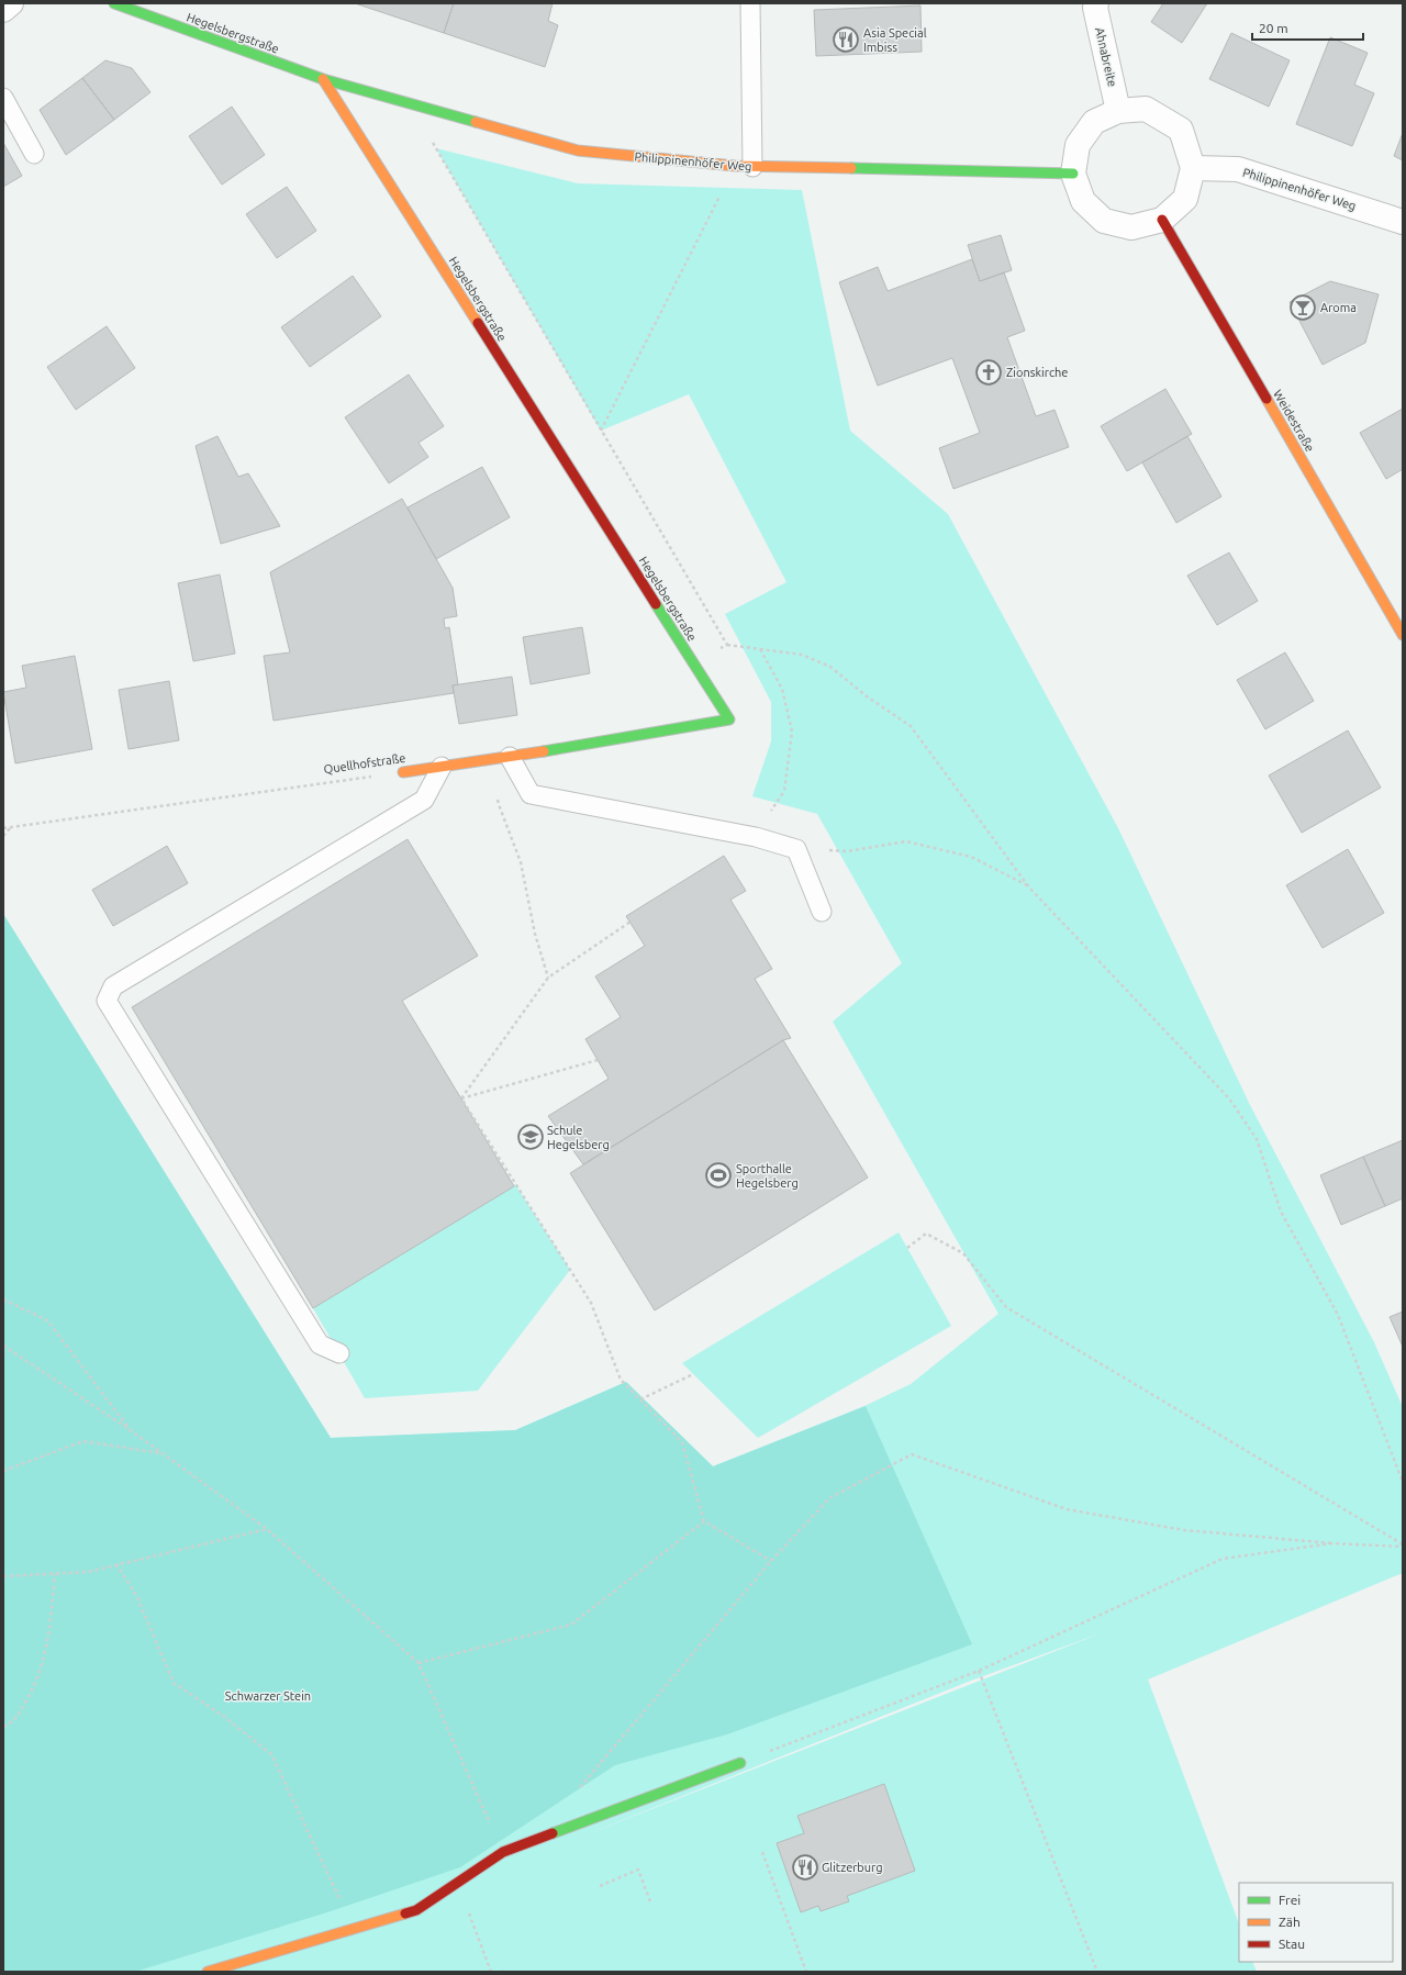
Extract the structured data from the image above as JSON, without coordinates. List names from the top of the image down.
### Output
{
  "streets": {
    "street": [
      "Hegelsbergstraße",
      "Ahnabreite",
      "Philippinenhöfer Weg",
      "Weidestraße",
      "Quellhofstraße"
    ]
  },
  "crossings": [
    ["Hegelsbergstraße", "Philippinenhöfer Weg"],
    ["Hegelsbergstraße", "Quellhofstraße"],
    ["Ahnabreite", "Philippinenhöfer Weg"],
    ["Ahnabreite", "Weidestraße"],
    ["Philippinenhöfer Weg", "Weidestraße"]
  ],
  "parks": ["Schwarzer Stein"],
  "places": {
    "restaurant": ["Asia Special Imbiss", "Glitzerburg"],
    "bar": ["Aroma"],
    "church": ["Zionskirche"],
    "school or university": ["Schule Hegelsberg"],
    "sports": ["Sporthalle Hegelsberg"]
  },
  "legend": ["Frei", "Zäh", "Stau"],
  "scale_bar": "20 m"
}
